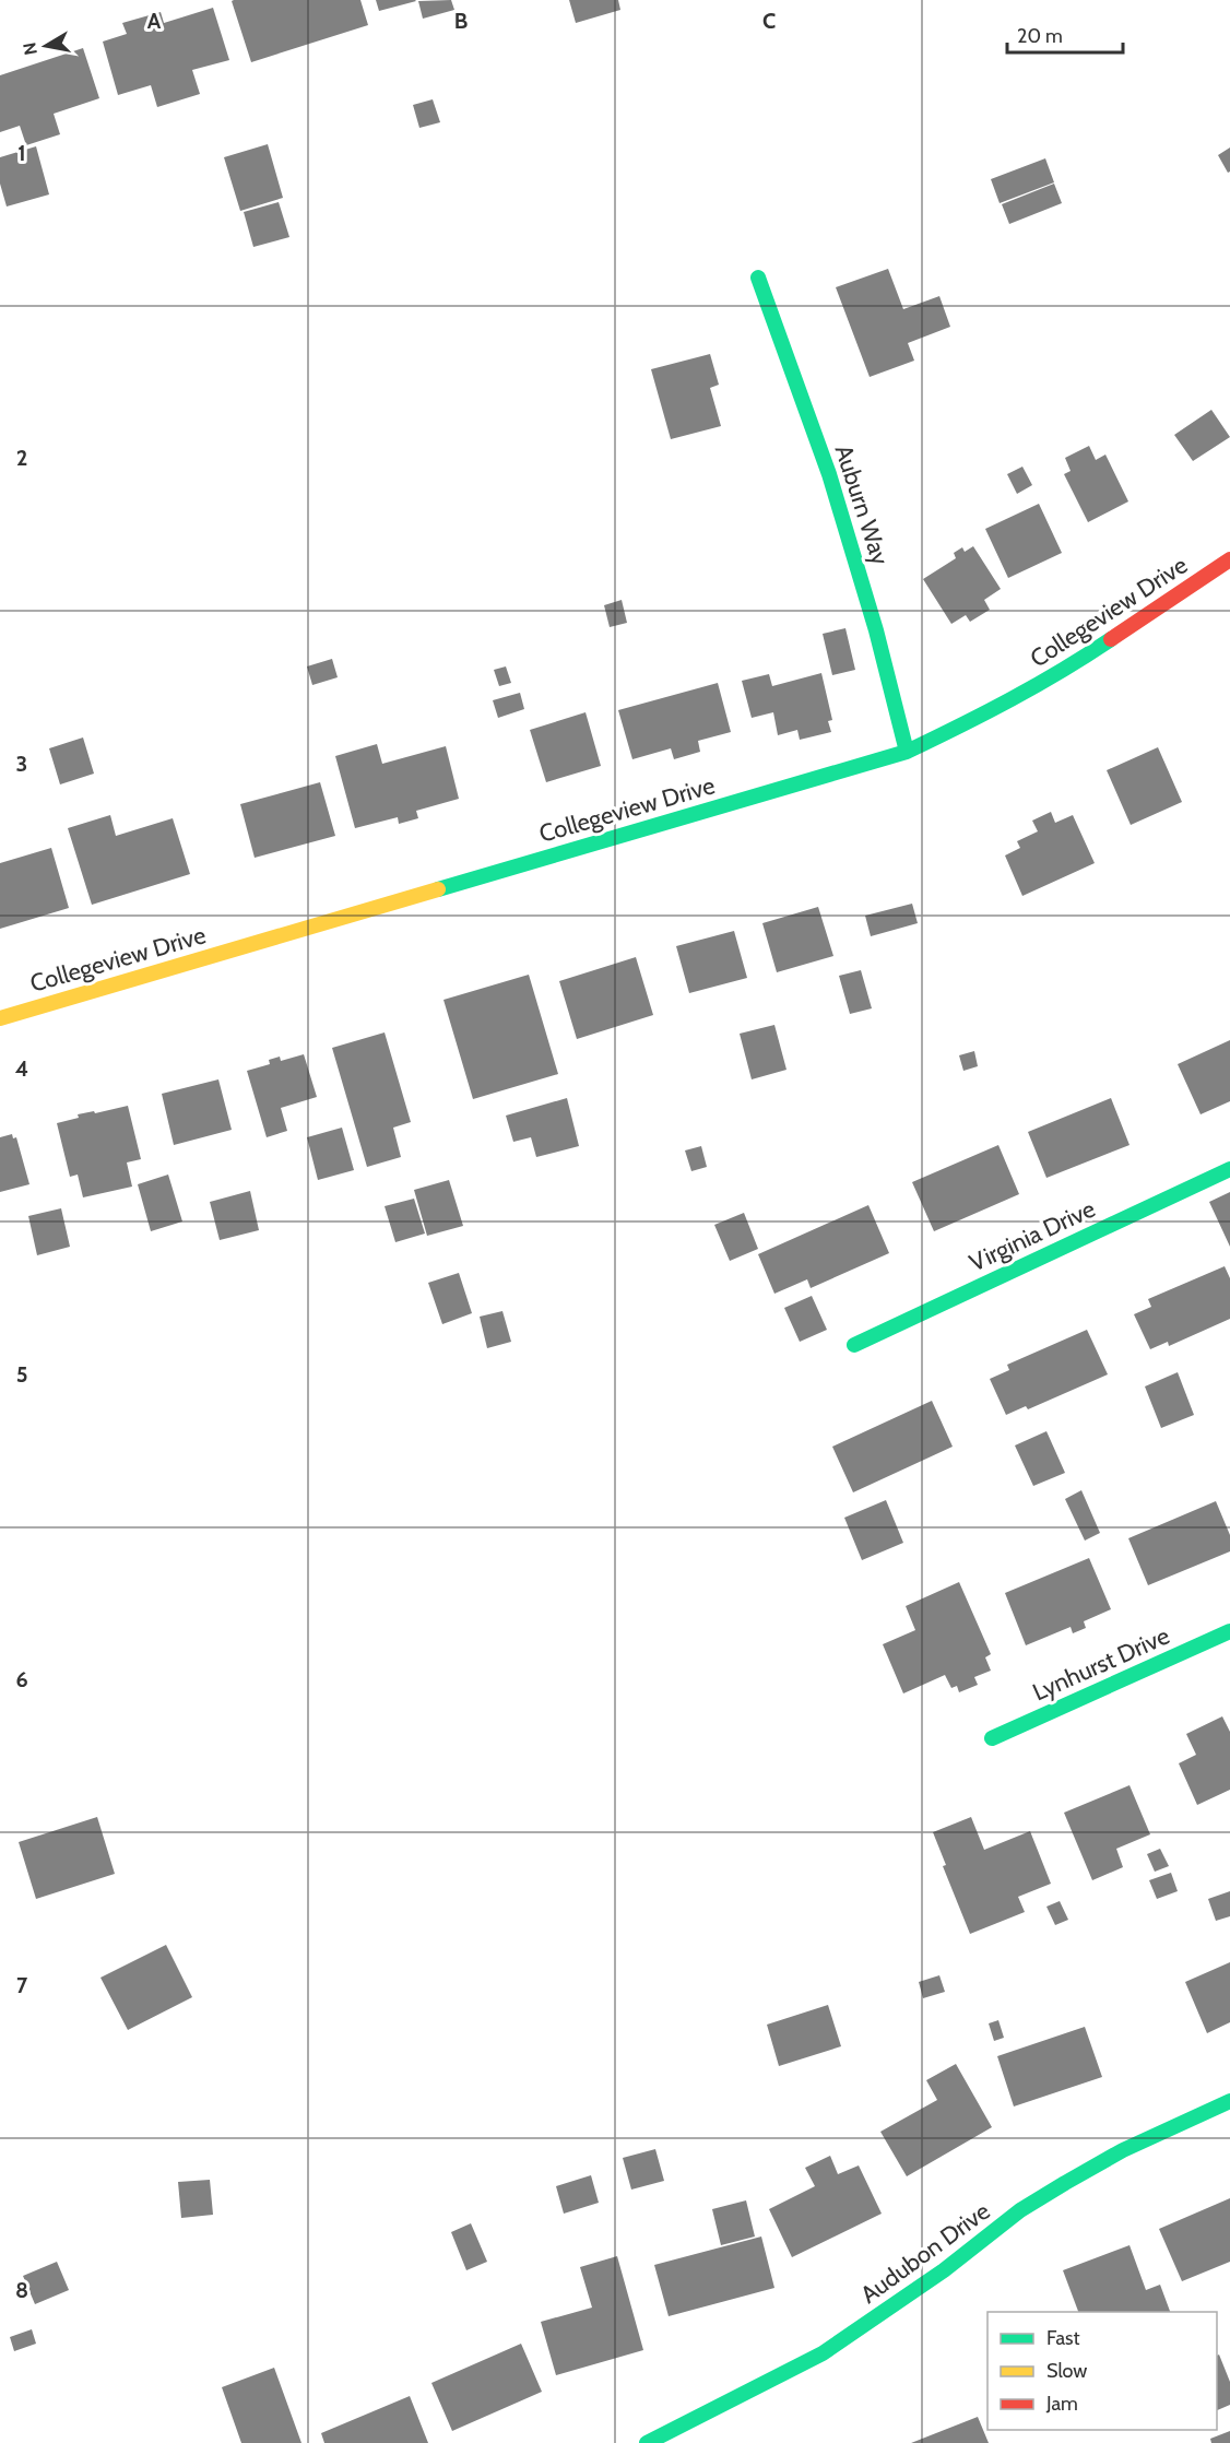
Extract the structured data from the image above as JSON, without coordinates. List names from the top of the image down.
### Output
{
  "streets": {
    "street": [
      "Auburn Way",
      "Collegeview Drive",
      "Virginia Drive",
      "Lynhurst Drive",
      "Audubon Drive"
    ]
  },
  "crossings": [
    ["Auburn Way", "Collegeview Drive"]
  ],
  "legend": ["Fast", "Slow", "Jam"],
  "scale_bar": "20 m",
  "north": "left",
  "grid": {
    "columns": ["A", "B", "C"],
    "rows": [
      "1",
      "2",
      "3",
      "4",
      "5",
      "6",
      "7",
      "8"
    ]
  }
}
